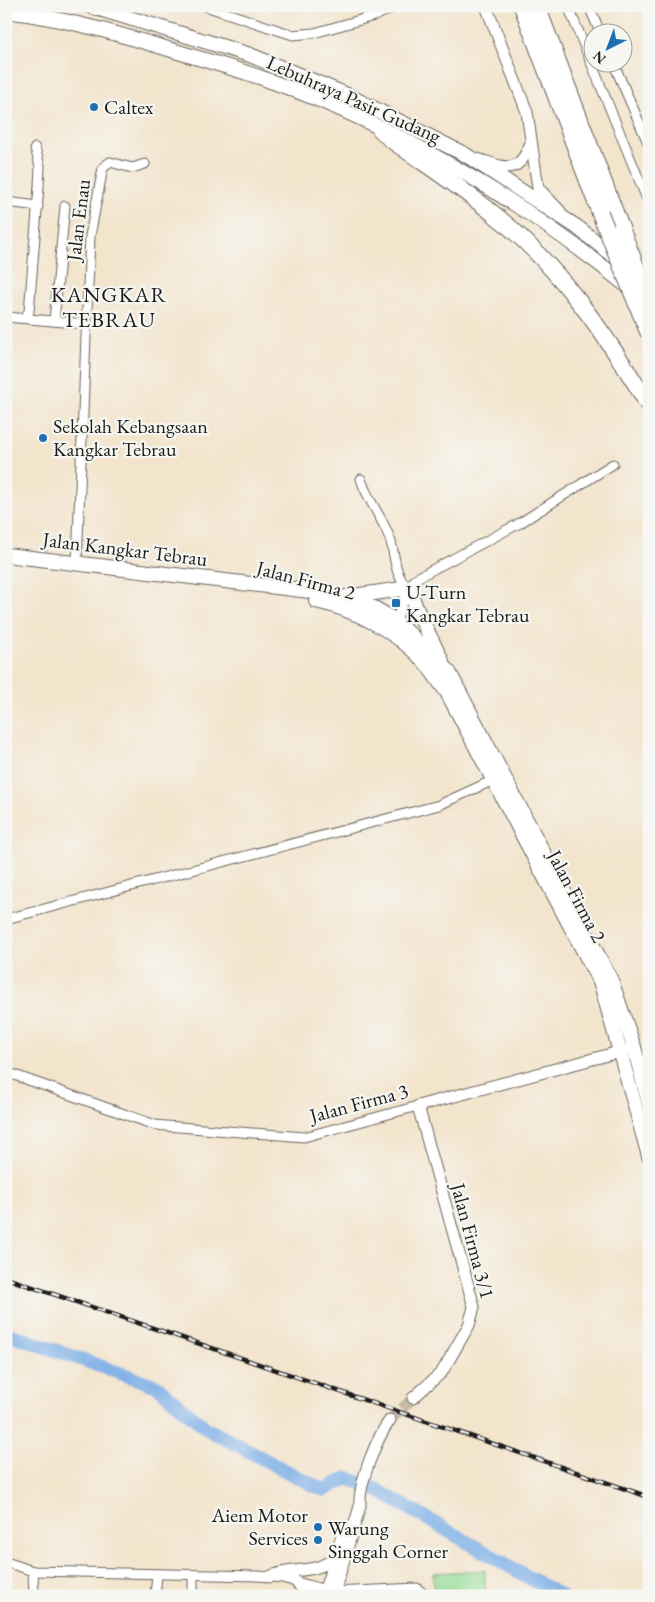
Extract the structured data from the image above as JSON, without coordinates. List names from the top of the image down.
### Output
{
  "streets": {
    "main road": ["Lebuhraya Pasir Gudang", "Jalan Kangkar Tebrau", "Jalan Firma 2"],
    "street": ["Jalan Enau", "Jalan Firma 3", "Jalan Firma 3/1"]
  },
  "crossings": [
    ["Jalan Enau", "Jalan Kangkar Tebrau"],
    ["Jalan Kangkar Tebrau", "Jalan Firma 2"],
    ["Jalan Firma 2", "Jalan Firma 3"],
    ["Jalan Firma 3", "Jalan Firma 3/1"]
  ],
  "districts": ["KANGKAR TEBRAU"],
  "places": {
    "other": [
      "Caltex",
      "Sekolah Kebangsaan Kangkar Tebrau",
      "Aiem Motor Services",
      "Warung Singgah Corner"
    ],
    "transit": ["U-Turn Kangkar Tebrau"]
  },
  "north": "bottom left"
}
